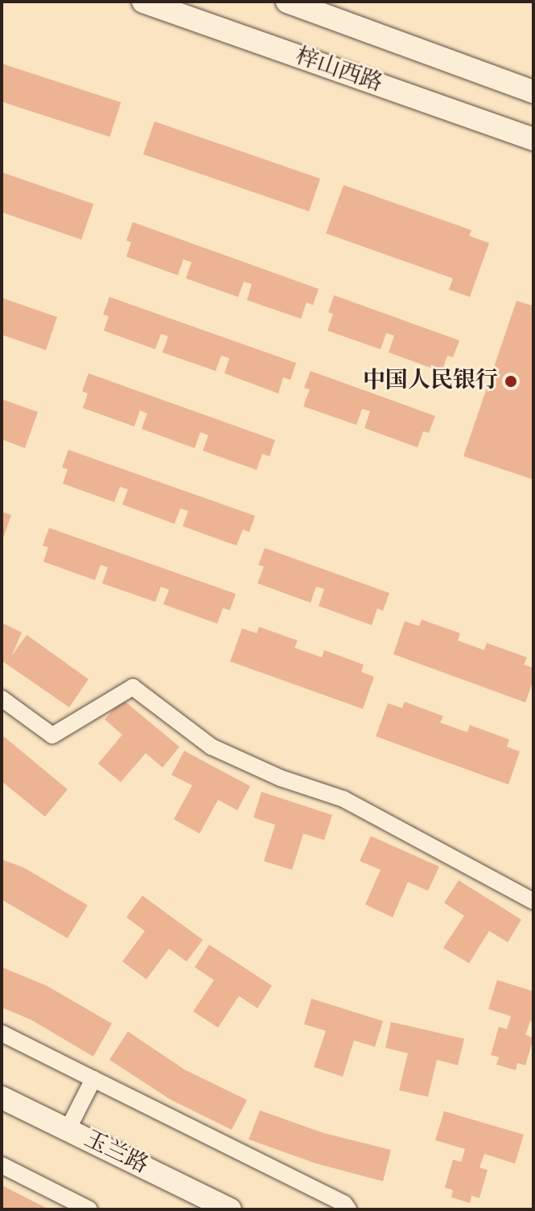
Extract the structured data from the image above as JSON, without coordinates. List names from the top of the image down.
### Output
{
  "streets": {
    "street": ["梓山西路", "玉兰路"]
  },
  "places": ["中国人民银行"]
}
